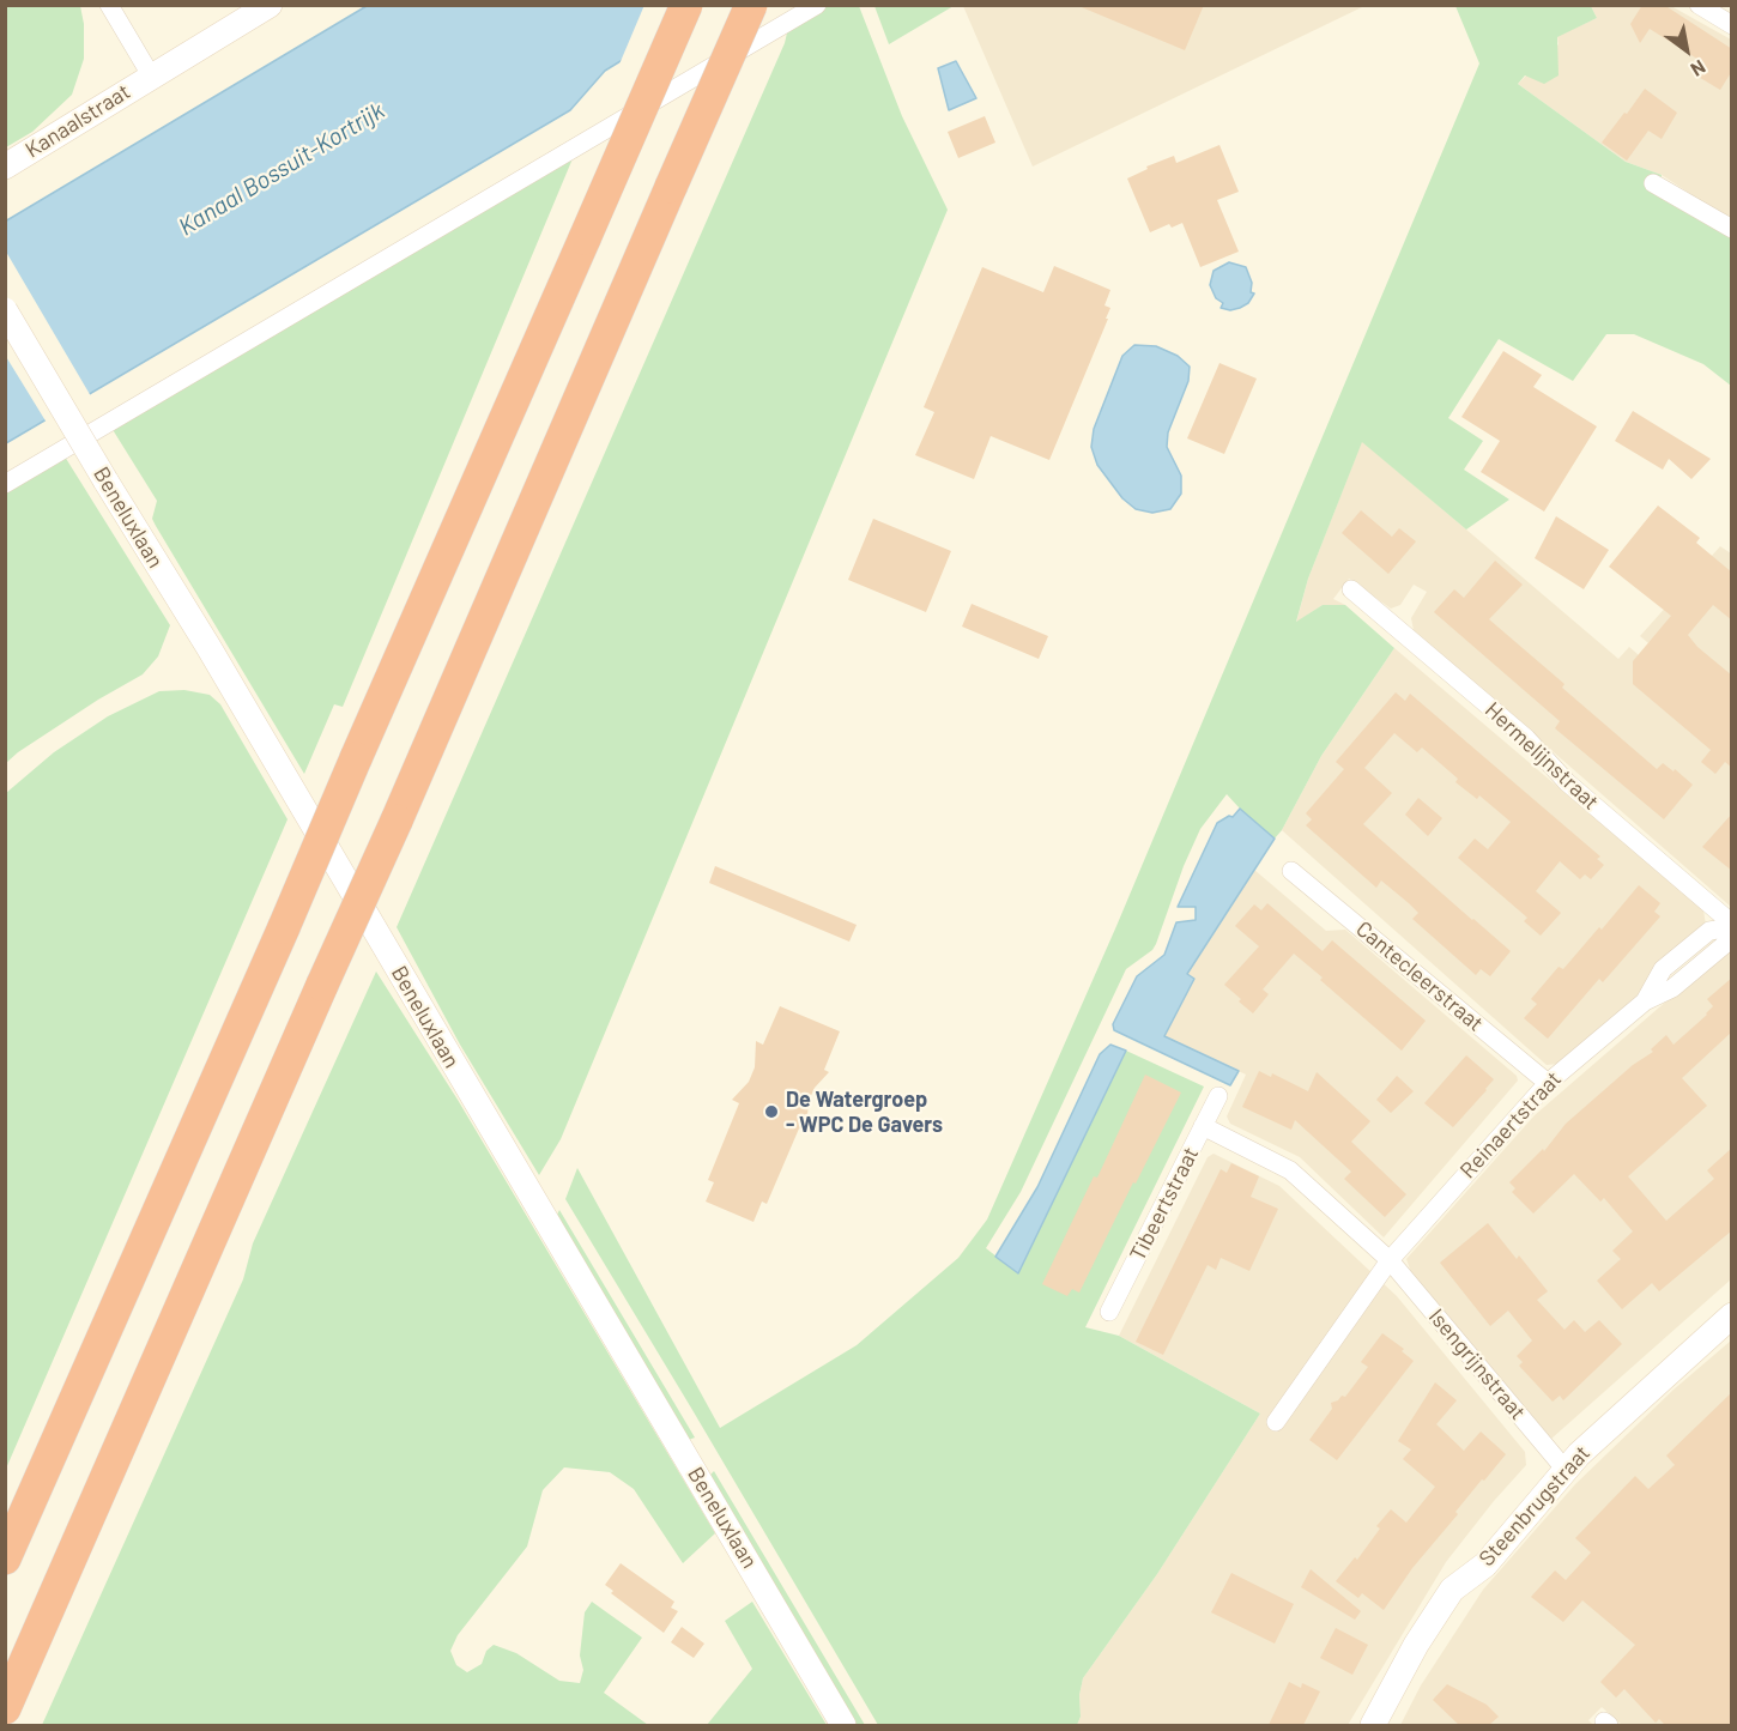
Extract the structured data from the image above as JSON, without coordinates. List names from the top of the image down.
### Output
{
  "streets": {
    "street": [
      "Kanaalstraat",
      "Beneluxlaan",
      "Hermelijnstraat",
      "Cantecleerstraat",
      "Reinaertstraat",
      "Tibeertstraat",
      "Isengrijnstraat",
      "Steenbrugstraat"
    ]
  },
  "crossings": [
    ["Hermelijnstraat", "Reinaertstraat"],
    ["Cantecleerstraat", "Reinaertstraat"],
    ["Reinaertstraat", "Isengrijnstraat"],
    ["Tibeertstraat", "Isengrijnstraat"],
    ["Isengrijnstraat", "Steenbrugstraat"]
  ],
  "water": ["Kanaal Bossuit-Kortrijk"],
  "places": ["De Watergroep - WPC De Gavers"],
  "north": "bottom right"
}
